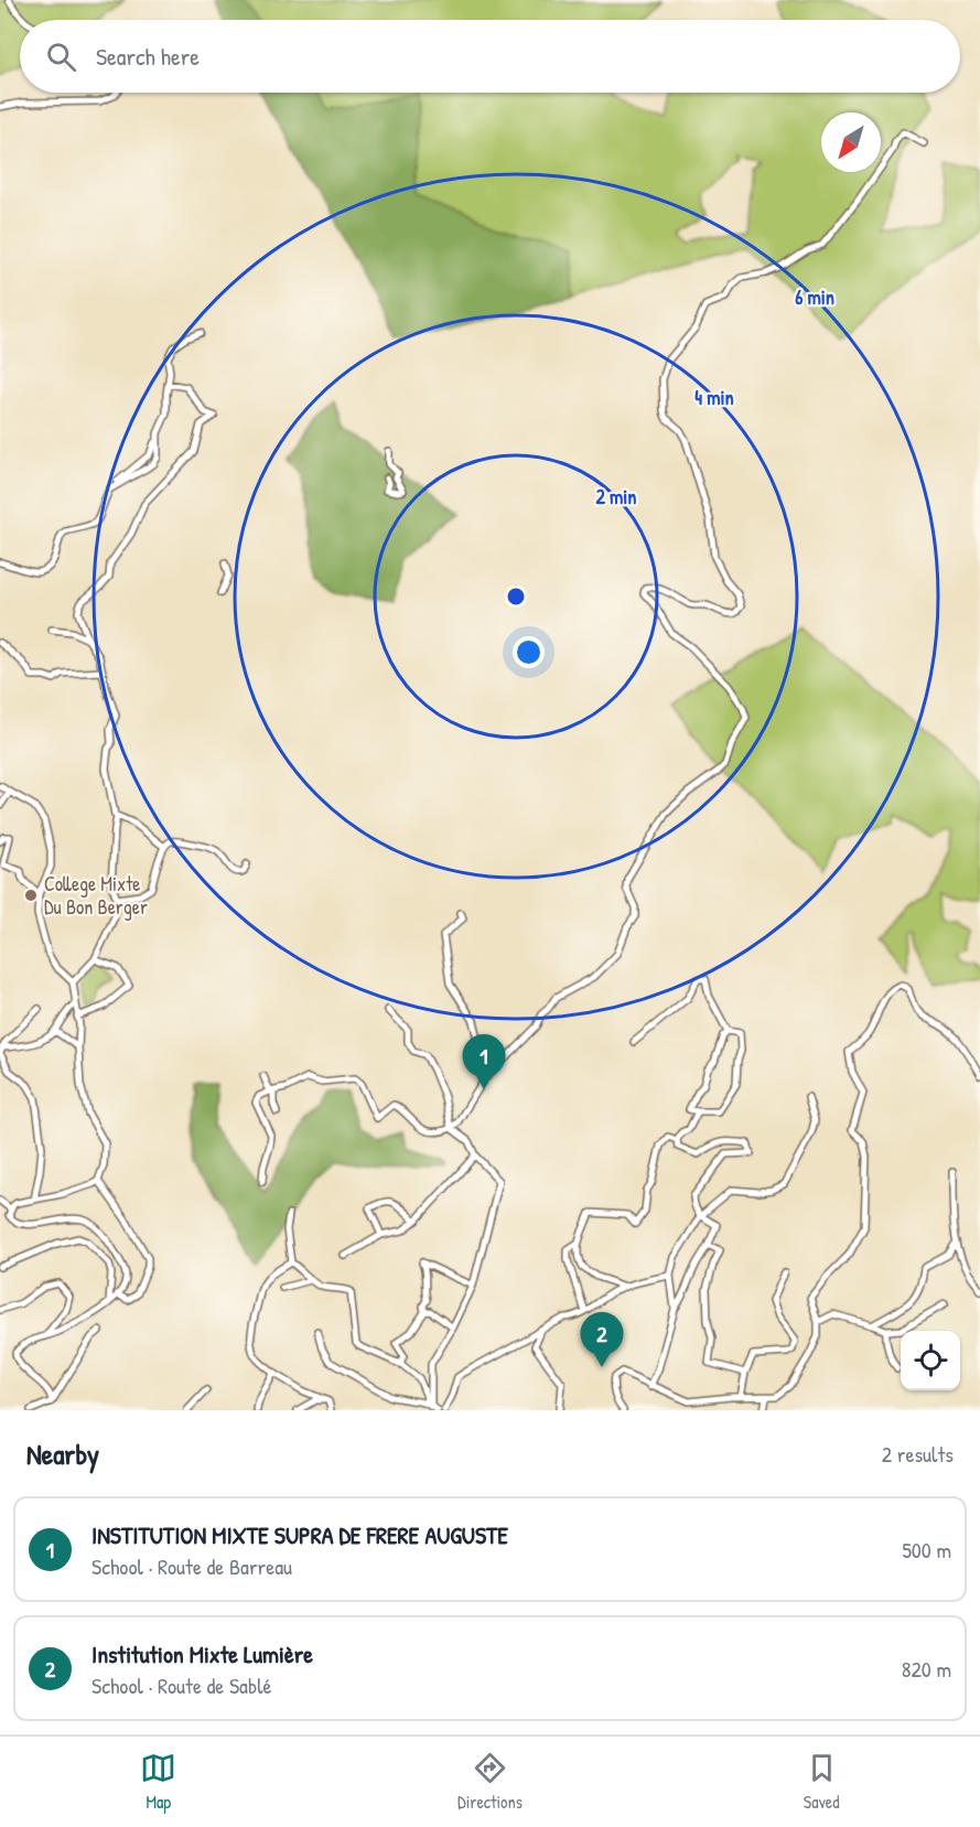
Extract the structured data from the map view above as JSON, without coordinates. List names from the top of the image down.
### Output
{
  "places": ["College Mixte Du Bon Berger"],
  "north": "bottom left",
  "page": {
    "search": "Search here",
    "pins": ["1", "2"],
    "heading": ["Nearby", "2 results"],
    "list": [
      {
        "mark": "1",
        "name": "INSTITUTION MIXTE SUPRA DE FRERE AUGUSTE",
        "note": "School · Route de Barreau",
        "value": "500 m"
      },
      {
        "mark": "2",
        "name": "Institution Mixte Lumière",
        "note": "School · Route de Sablé",
        "value": "820 m"
      }
    ],
    "nav": ["Map", "Directions", "Saved"]
  },
  "rings": ["6 min", "4 min", "2 min"]
}
